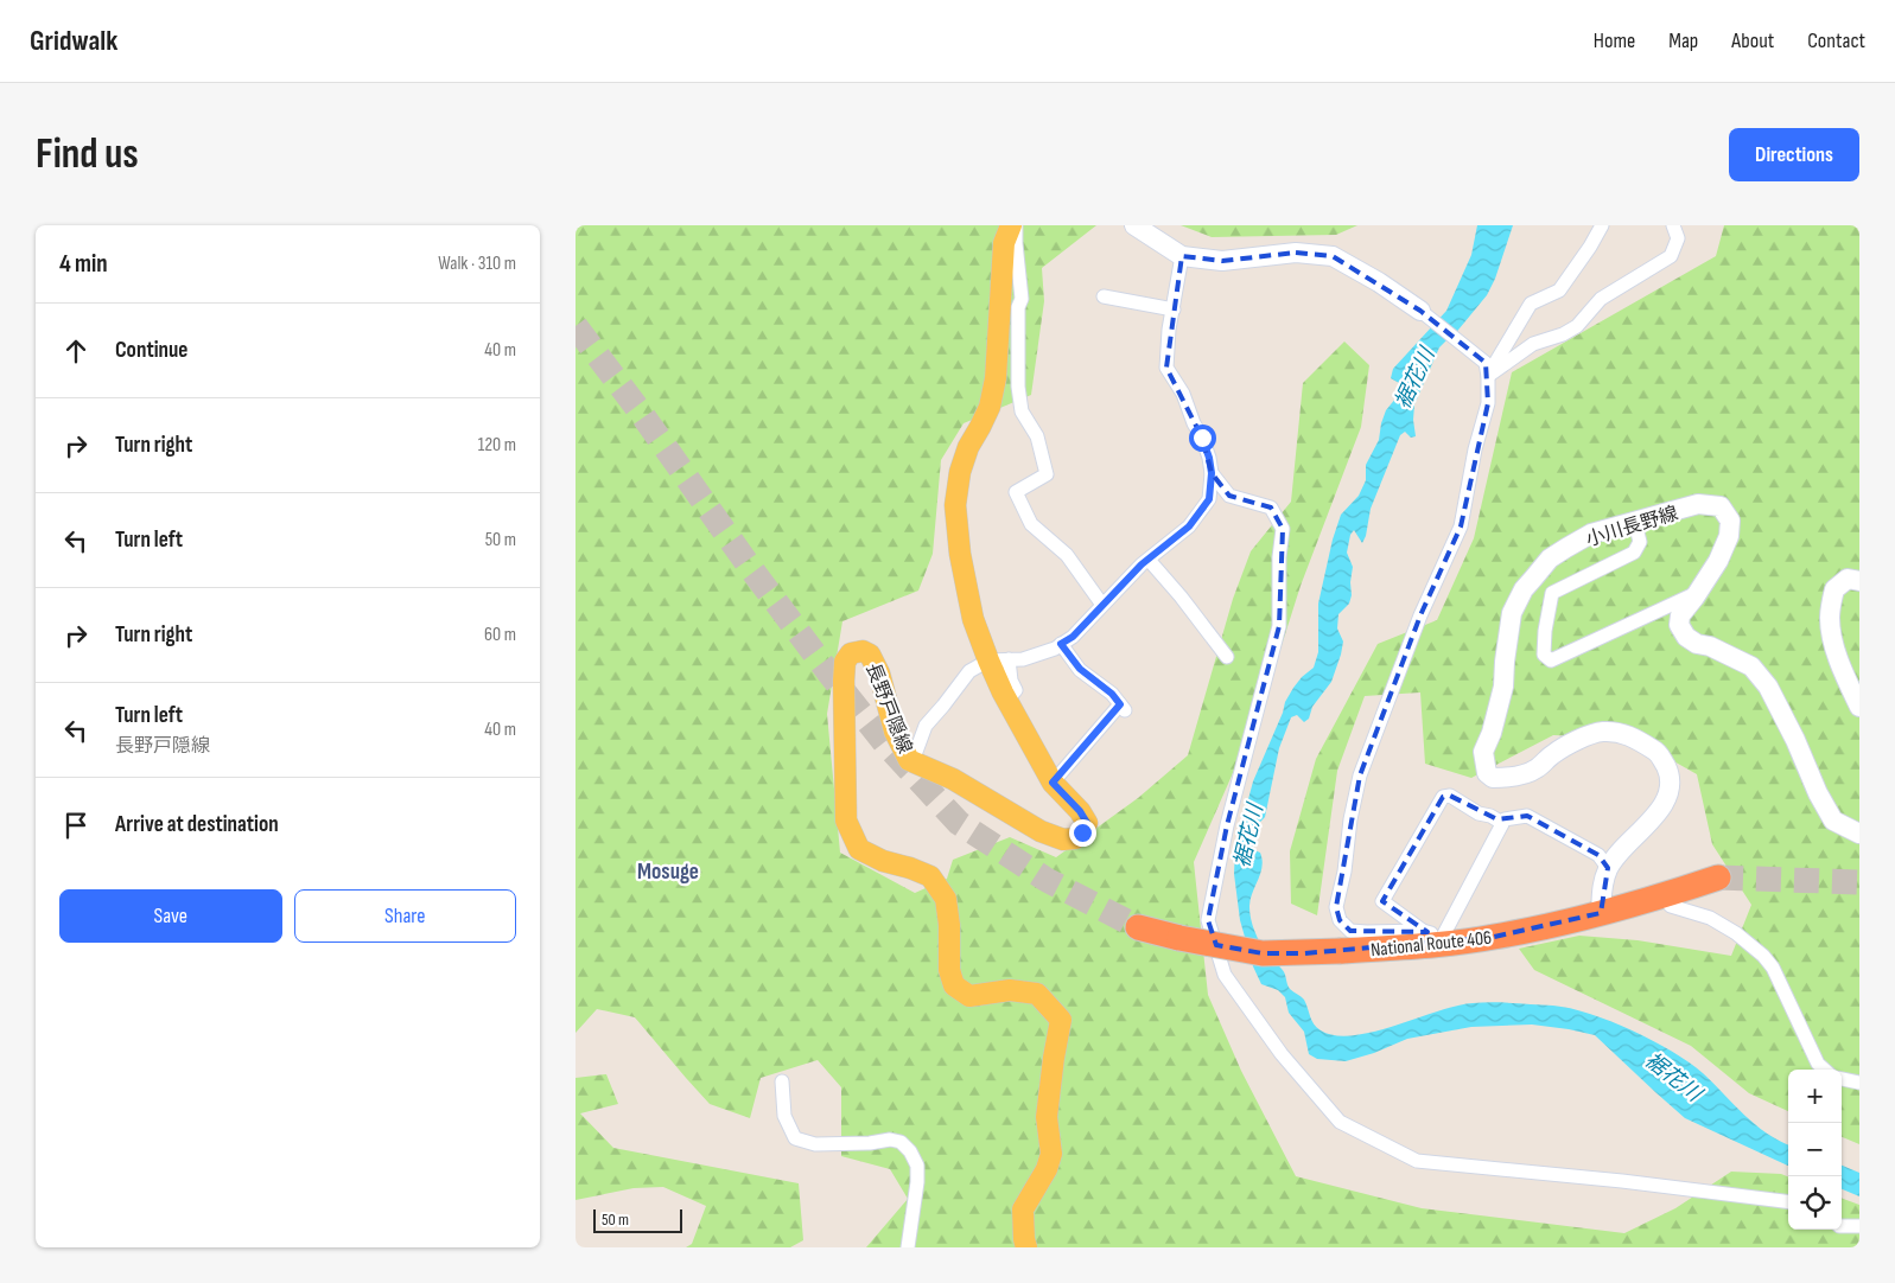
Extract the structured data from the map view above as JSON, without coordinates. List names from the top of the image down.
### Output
{
  "streets": {
    "highway": ["National Route 406"],
    "main road": ["小川長野線", "長野戸隠線"]
  },
  "crossings": [
    ["小川長野線", "National Route 406"]
  ],
  "districts": ["Mosuge"],
  "water": ["裾花川"],
  "scale_bar": "50 m",
  "page": {
    "header": "Gridwalk",
    "nav": [
      "Home",
      "Map",
      "About",
      "Contact"
    ],
    "buttons": [
      "Directions",
      ["Save", "Share"]
    ],
    "title": "Find us",
    "heading": ["4 min", "Walk · 310 m"],
    "list": [
      ["Continue", "40 m"],
      ["Turn right", "120 m"],
      ["Turn left", "50 m"],
      ["Turn right", "60 m"],
      ["Turn left", "長野戸隠線", "40 m"],
      "Arrive at destination"
    ],
    "map_buttons": ["+", "−"],
    "scale": "50 m"
  }
}
